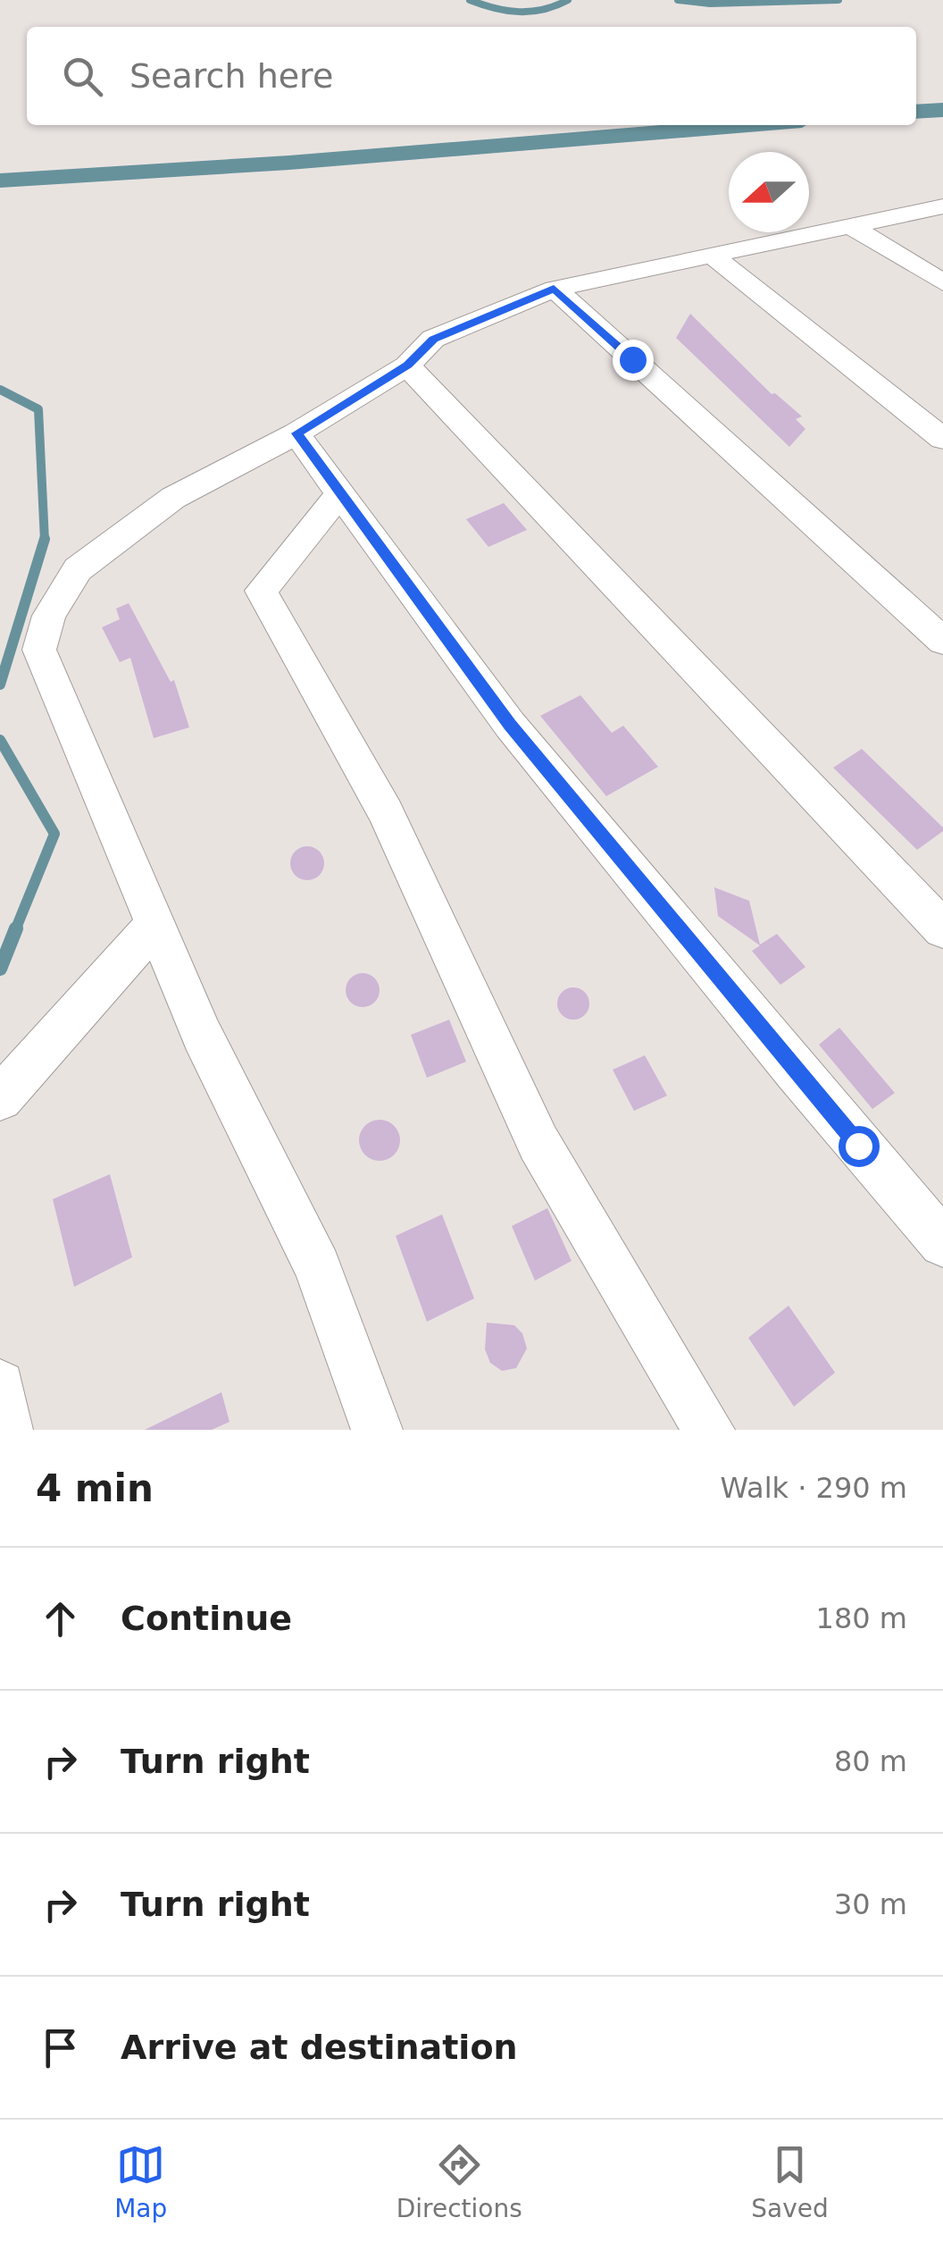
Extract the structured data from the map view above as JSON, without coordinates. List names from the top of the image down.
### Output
{
  "north": "left",
  "page": {
    "search": "Search here",
    "heading": ["4 min", "Walk · 290 m"],
    "list": [
      ["Continue", "180 m"],
      ["Turn right", "80 m"],
      ["Turn right", "30 m"],
      "Arrive at destination"
    ],
    "nav": ["Map", "Directions", "Saved"]
  }
}
